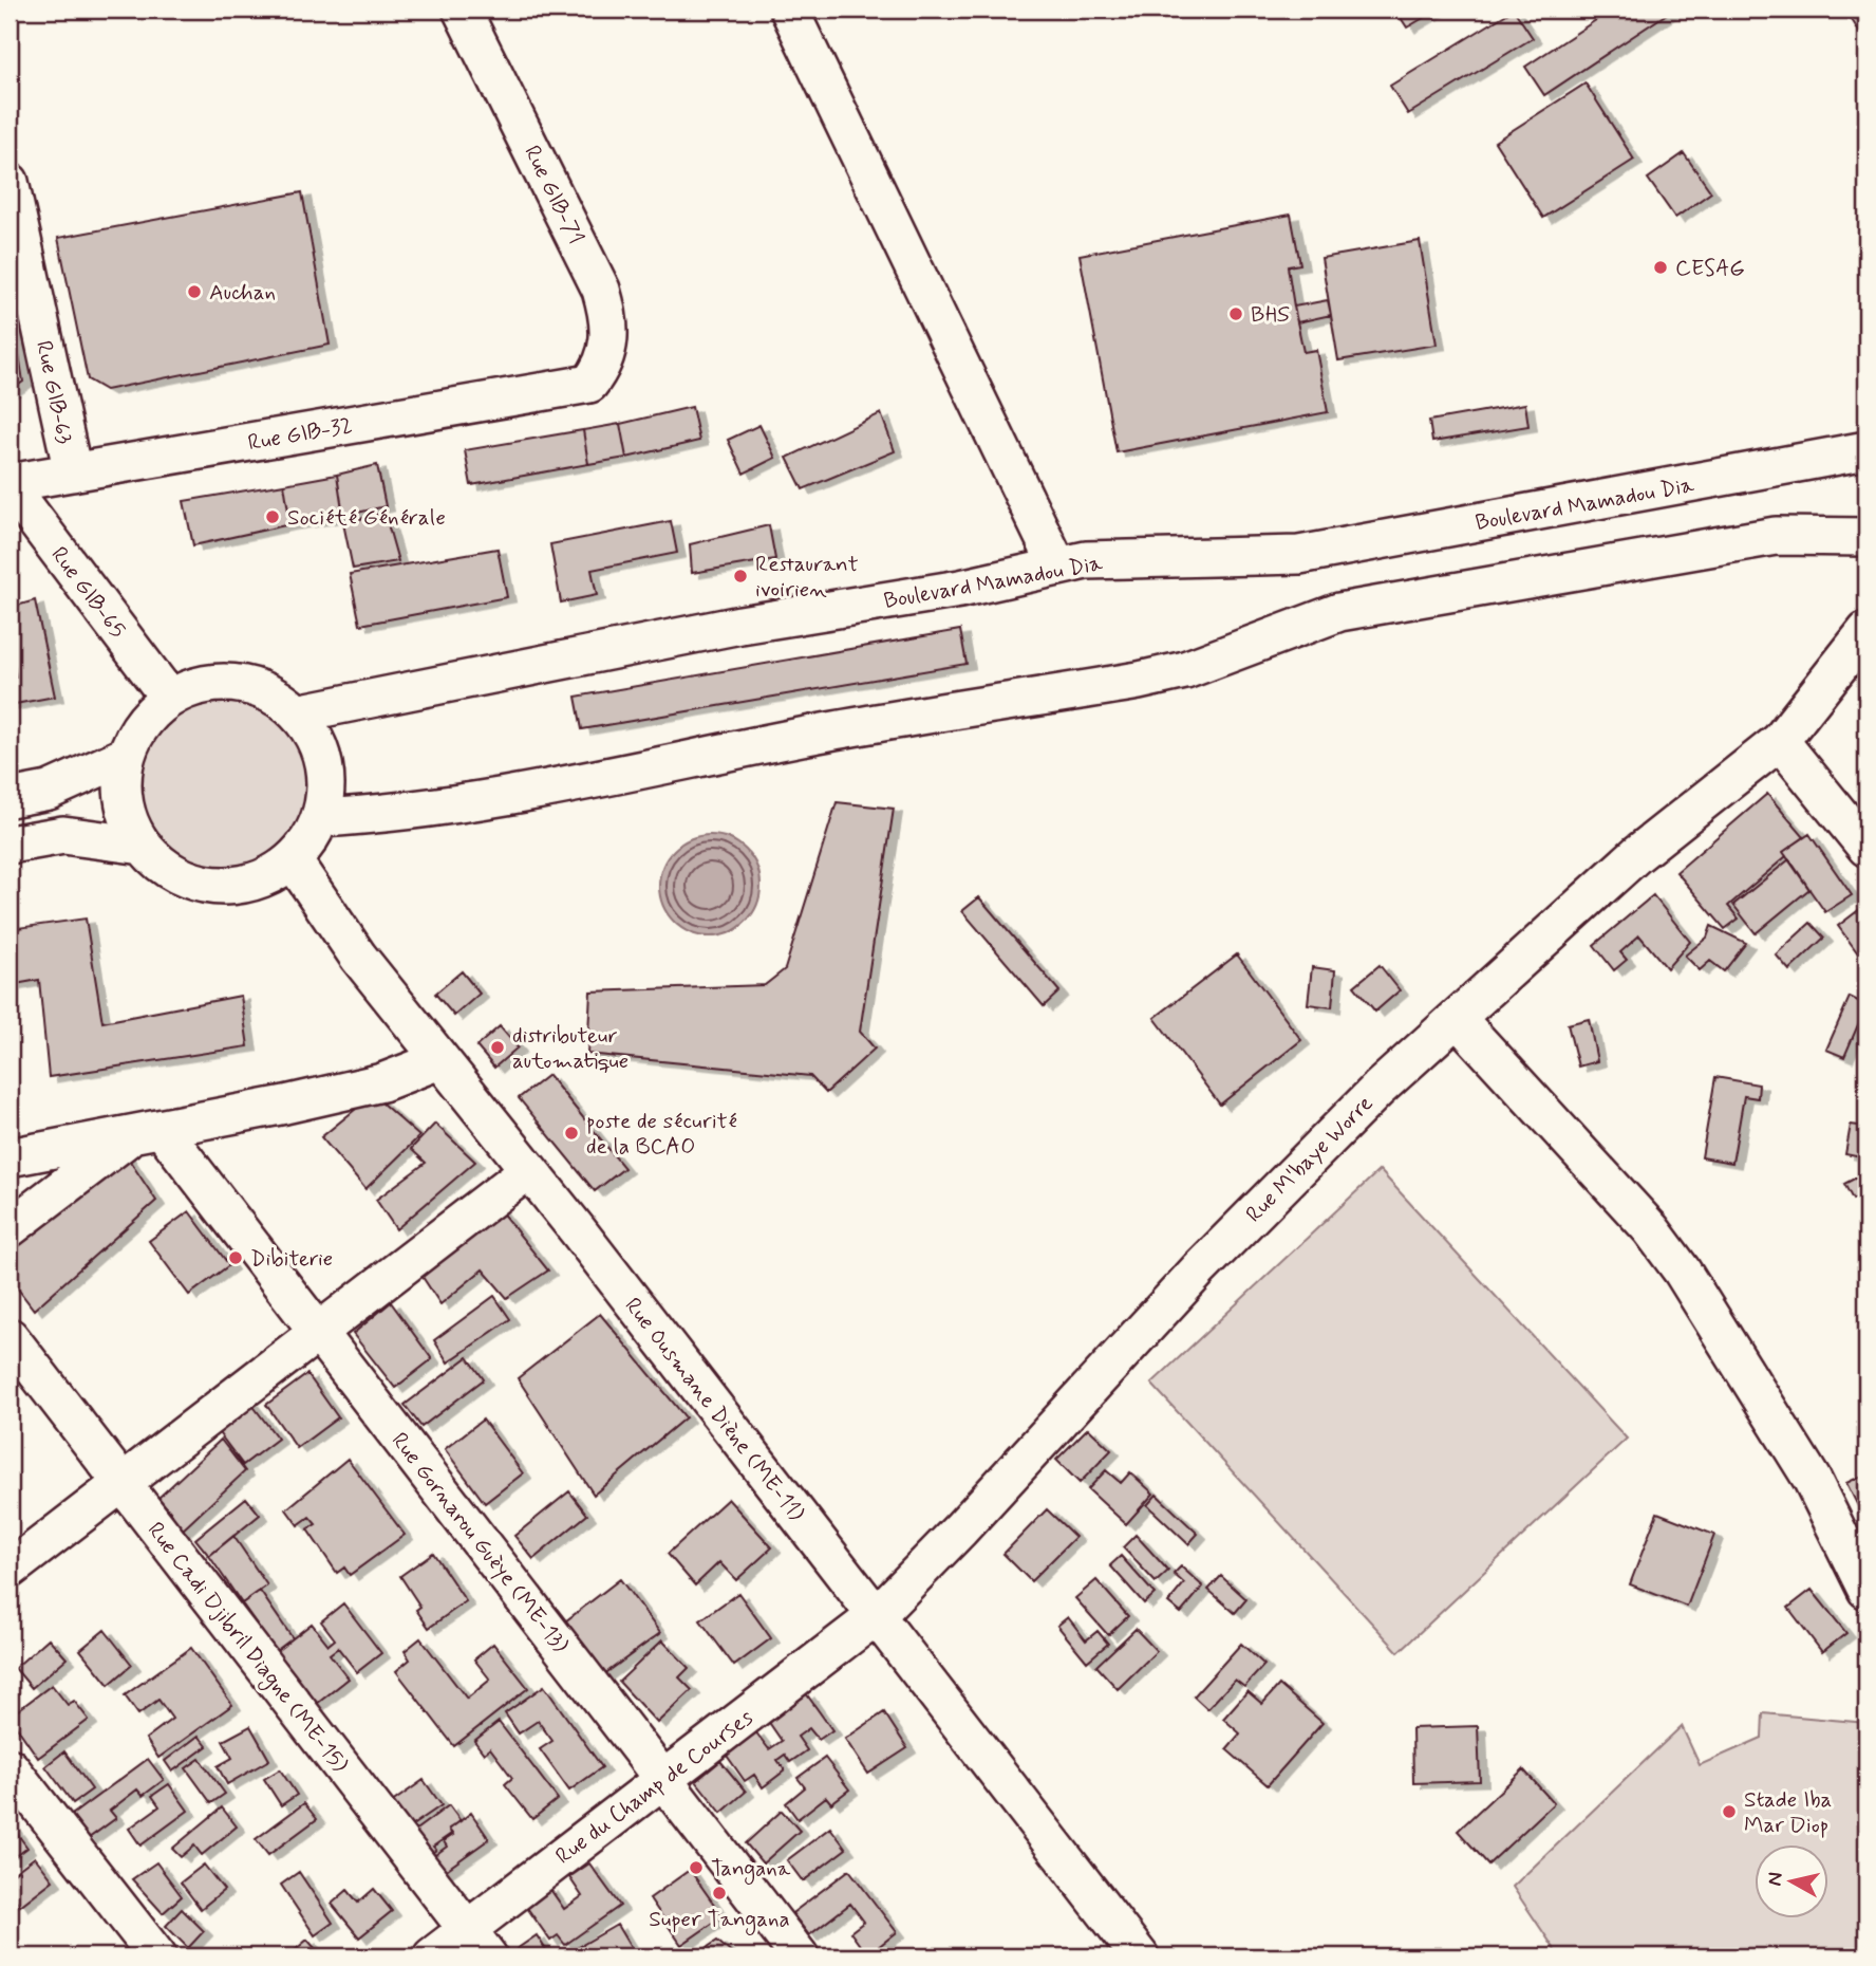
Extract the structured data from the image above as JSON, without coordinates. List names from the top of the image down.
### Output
{
  "streets": {
    "street": [
      "Rue GIB-71",
      "Rue GIB-63",
      "Rue GIB-32",
      "Boulevard Mamadou Dia",
      "Rue GIB-65",
      "Rue M'baye Worre",
      "Rue Ousmane Diène (ME-11)",
      "Rue Gornarou Guèye (ME-13)",
      "Rue Cadi Djibril Diagne (ME-15)",
      "Rue du Champ de Courses"
    ]
  },
  "crossings": [
    ["Rue GIB-71", "Rue GIB-32"],
    ["Rue GIB-63", "Rue GIB-32"],
    ["Rue GIB-32", "Rue GIB-65"],
    ["Boulevard Mamadou Dia", "Rue GIB-65"],
    ["Boulevard Mamadou Dia", "Rue Ousmane Diène (ME-11)"],
    ["Rue GIB-65", "Rue Ousmane Diène (ME-11)"],
    ["Rue M'baye Worre", "Rue Ousmane Diène (ME-11)"],
    ["Rue M'baye Worre", "Rue du Champ de Courses"],
    ["Rue Ousmane Diène (ME-11)", "Rue du Champ de Courses"],
    ["Rue Gornarou Guèye (ME-13)", "Rue du Champ de Courses"],
    ["Rue Cadi Djibril Diagne (ME-15)", "Rue du Champ de Courses"]
  ],
  "places": [
    "CESAG",
    "Auchan",
    "BHS",
    "Société Générale",
    "Restaurant ivoirien",
    "distributeur automatique",
    "poste de sécurité de la BCAO",
    "Dibiterie",
    "Stade Iba Mar Diop",
    "Tangana",
    "Super Tangana"
  ],
  "north": "left"
}
